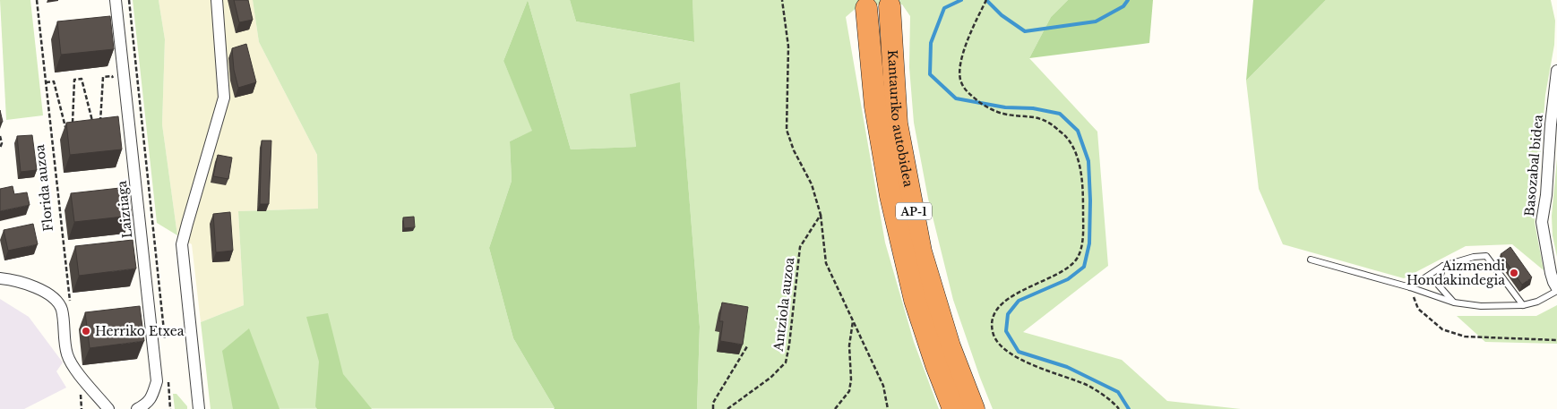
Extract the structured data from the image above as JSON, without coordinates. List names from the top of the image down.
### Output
{
  "streets": {
    "highway": ["Kantauriko autobidea", "AP-1"],
    "street": ["Basozabal bidea", "Laiztiaga"],
    "path": ["Florida auzoa", "Antziola auzoa"]
  },
  "places": ["Aizmendi Hondakindegia", "Herriko Etxea"]
}
